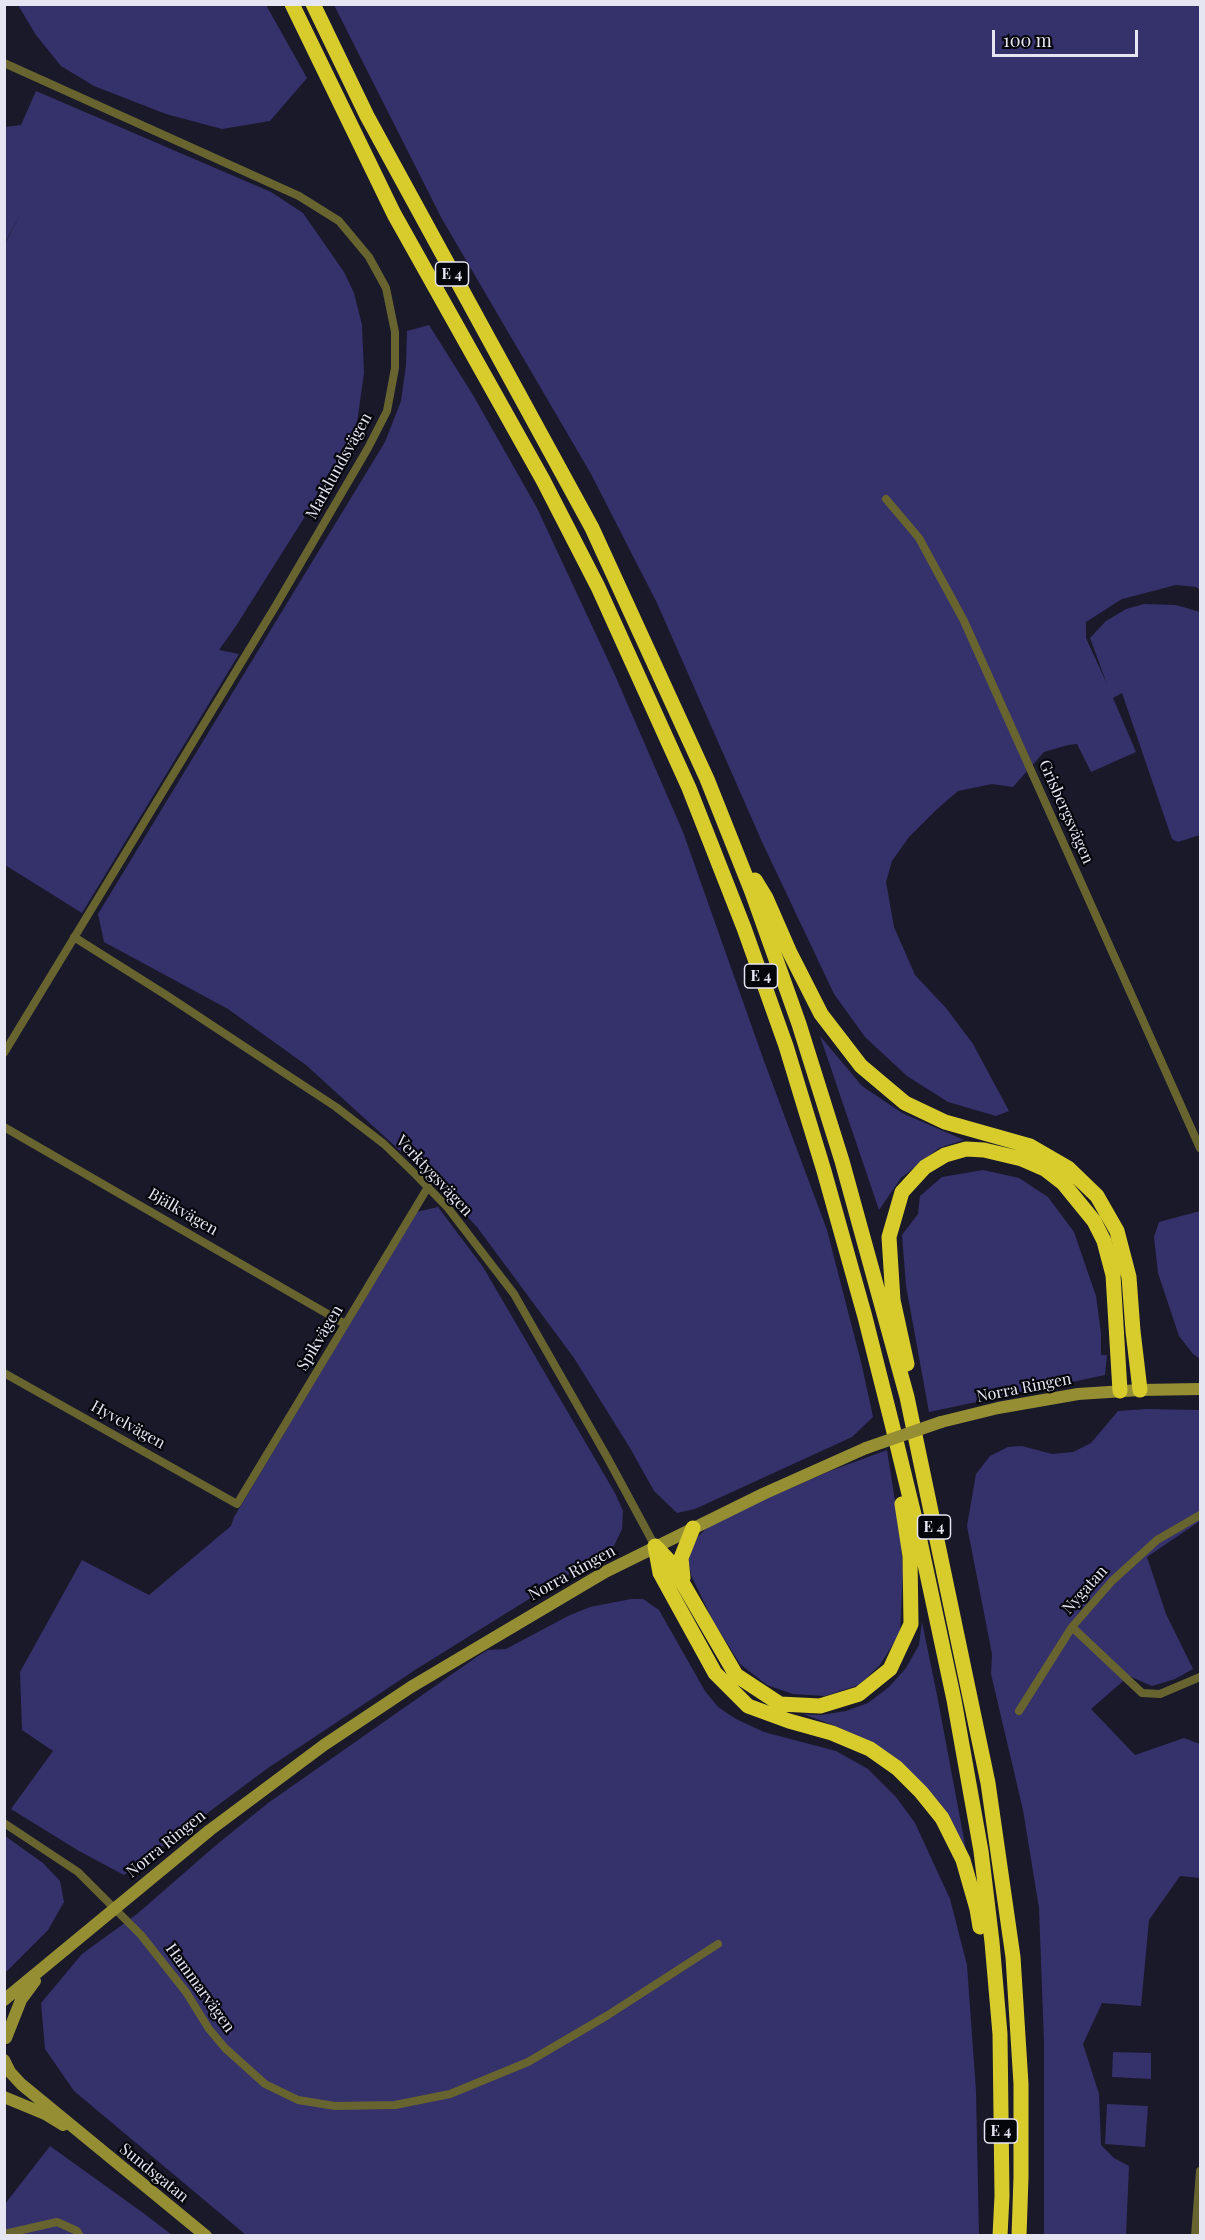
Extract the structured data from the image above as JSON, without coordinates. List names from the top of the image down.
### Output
{
  "streets": {
    "highway": ["E 4"],
    "main road": ["Norra Ringen", "Sundsgatan"],
    "street": [
      "Marklundsvägen",
      "Grisbergsvägen",
      "Verktygsvägen",
      "Bjälkvägen",
      "Spikvägen",
      "Hyvelvägen",
      "Nygatan",
      "Hammarvägen"
    ]
  },
  "crossings": [
    ["E 4", "Verktygsvägen"],
    ["E 4", "Norra Ringen"],
    ["Marklundsvägen", "Verktygsvägen"],
    ["Verktygsvägen", "Spikvägen"],
    ["Verktygsvägen", "Norra Ringen"],
    ["Bjälkvägen", "Spikvägen"],
    ["Spikvägen", "Hyvelvägen"],
    ["Norra Ringen", "Hammarvägen"],
    ["Norra Ringen", "Sundsgatan"]
  ],
  "scale_bar": "100 m"
}
